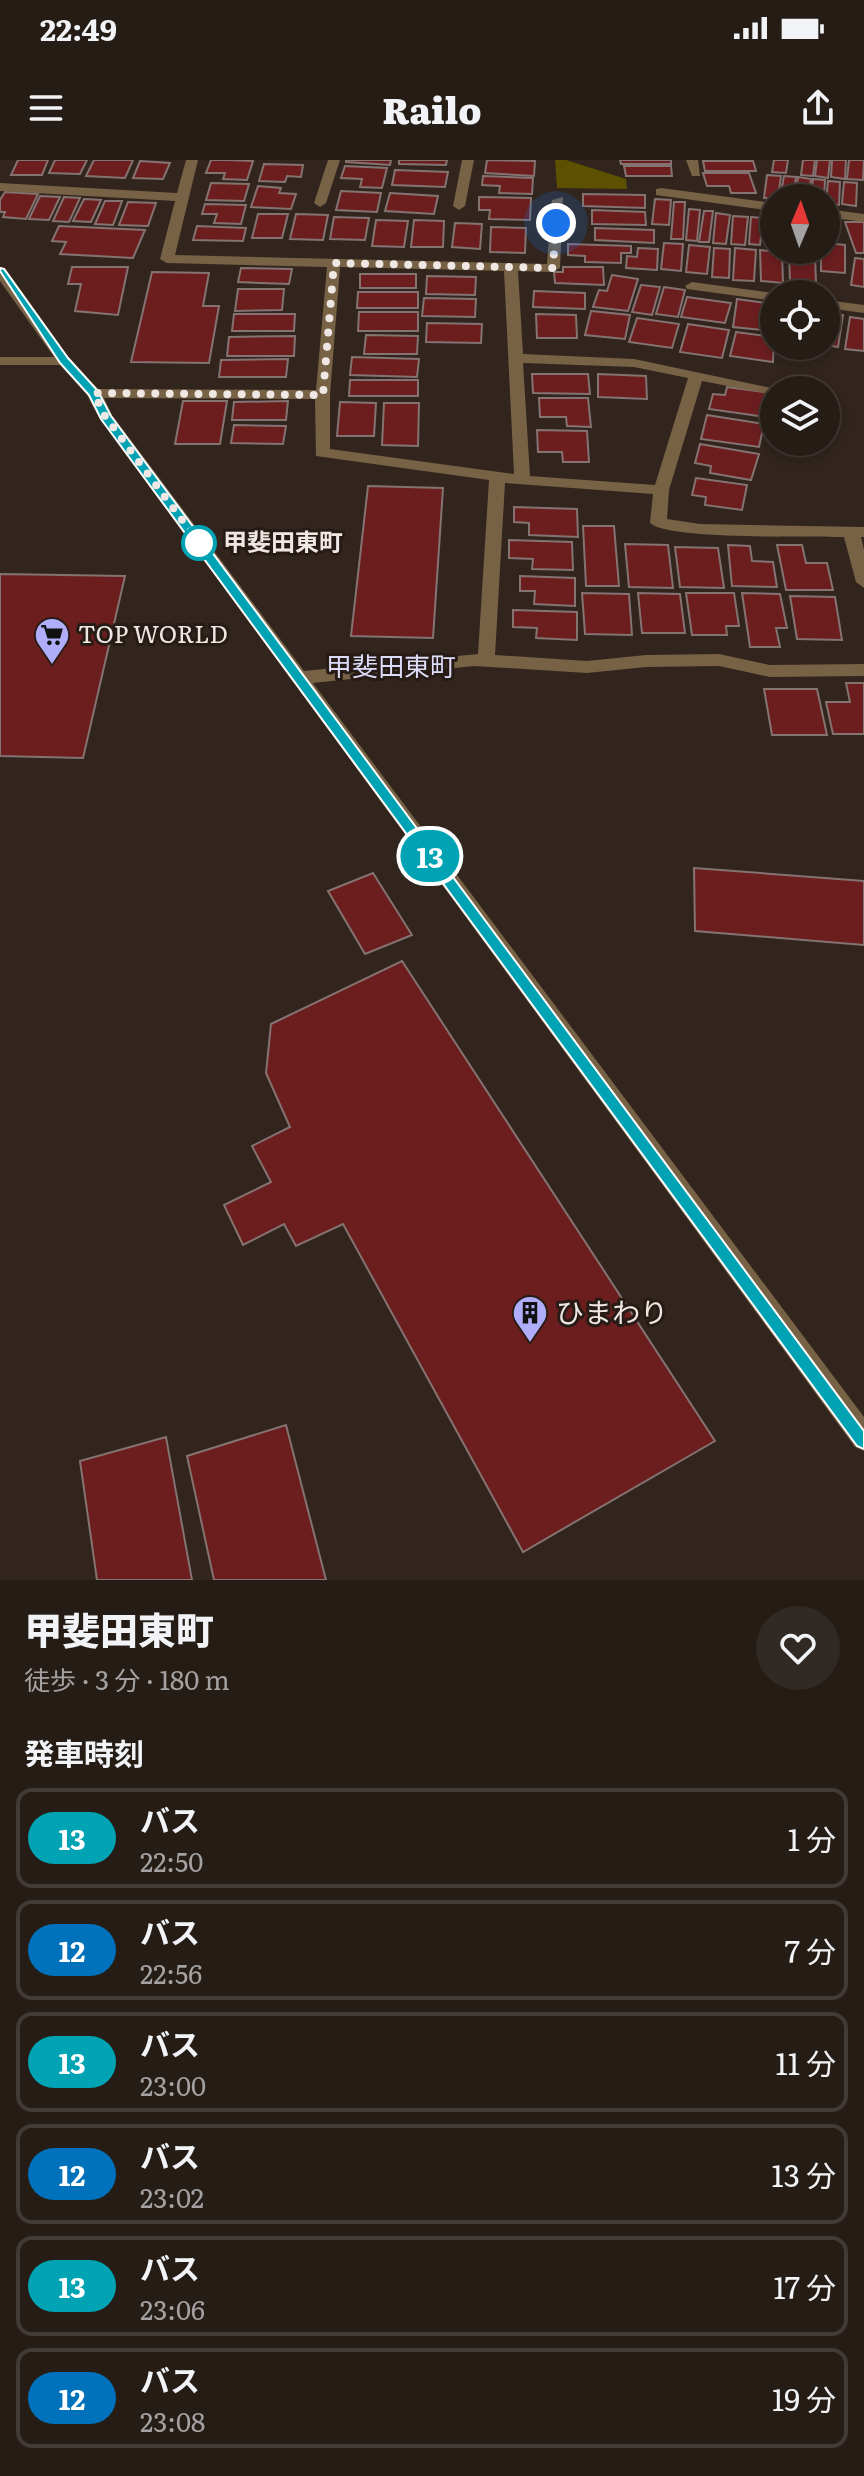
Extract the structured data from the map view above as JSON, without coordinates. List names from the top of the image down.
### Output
{
  "districts": ["甲斐田東町"],
  "places": {
    "other": ["甲斐田東町"],
    "supermarket": ["TOP WORLD"],
    "building": ["ひまわり"]
  },
  "lines": ["bus line 13"],
  "north": "top",
  "page": {
    "status": "22:49",
    "header": "Railo",
    "on_map": "13",
    "heading": [
      ["甲斐田東町", "徒歩 · 3 分 · 180 m"],
      "発車時刻"
    ],
    "list": [
      {
        "mark": "13",
        "name": "バス",
        "note": "22:50",
        "value": "1 分"
      },
      {
        "mark": "12",
        "name": "バス",
        "note": "22:56",
        "value": "7 分"
      },
      {
        "mark": "13",
        "name": "バス",
        "note": "23:00",
        "value": "11 分"
      },
      {
        "mark": "12",
        "name": "バス",
        "note": "23:02",
        "value": "13 分"
      },
      {
        "mark": "13",
        "name": "バス",
        "note": "23:06",
        "value": "17 分"
      },
      {
        "mark": "12",
        "name": "バス",
        "note": "23:08",
        "value": "19 分"
      }
    ]
  }
}
